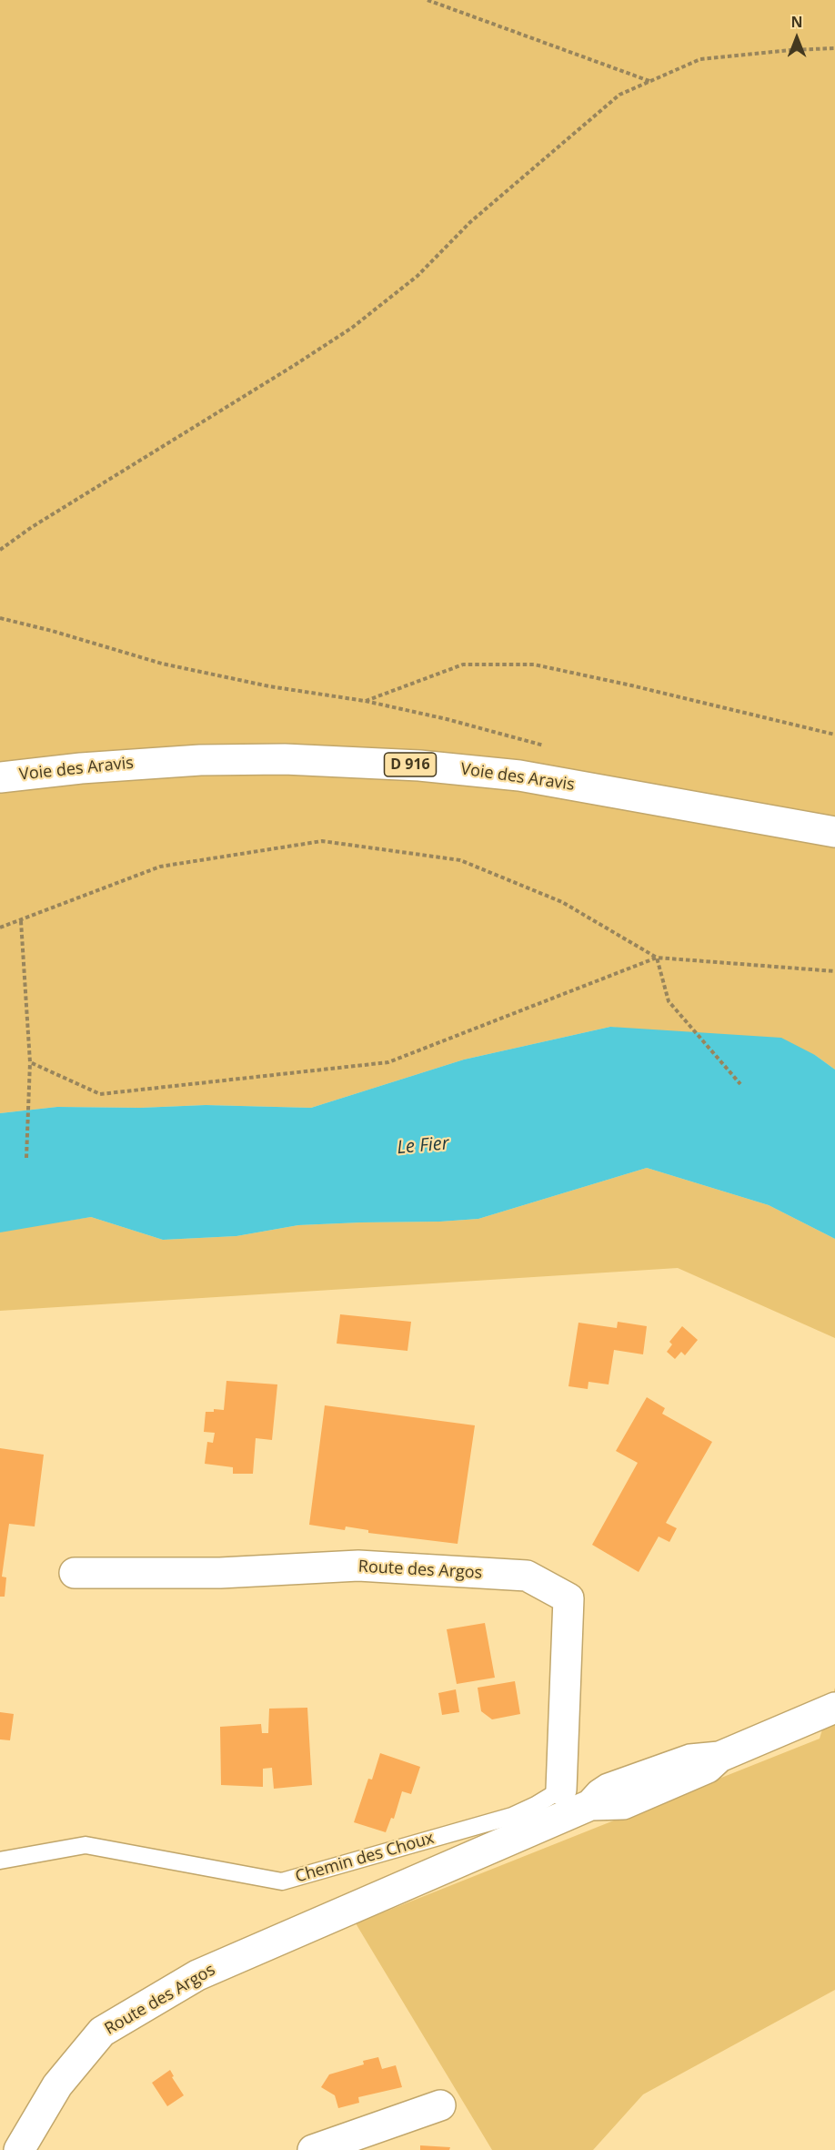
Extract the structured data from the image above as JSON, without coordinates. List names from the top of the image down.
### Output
{
  "streets": {
    "main road": ["D 916", "Voie des Aravis", "Route des Argos"],
    "lane": ["Chemin des Choux"]
  },
  "crossings": [
    ["Route des Argos", "Chemin des Choux"]
  ],
  "water": ["Le Fier"],
  "north": "top"
}
